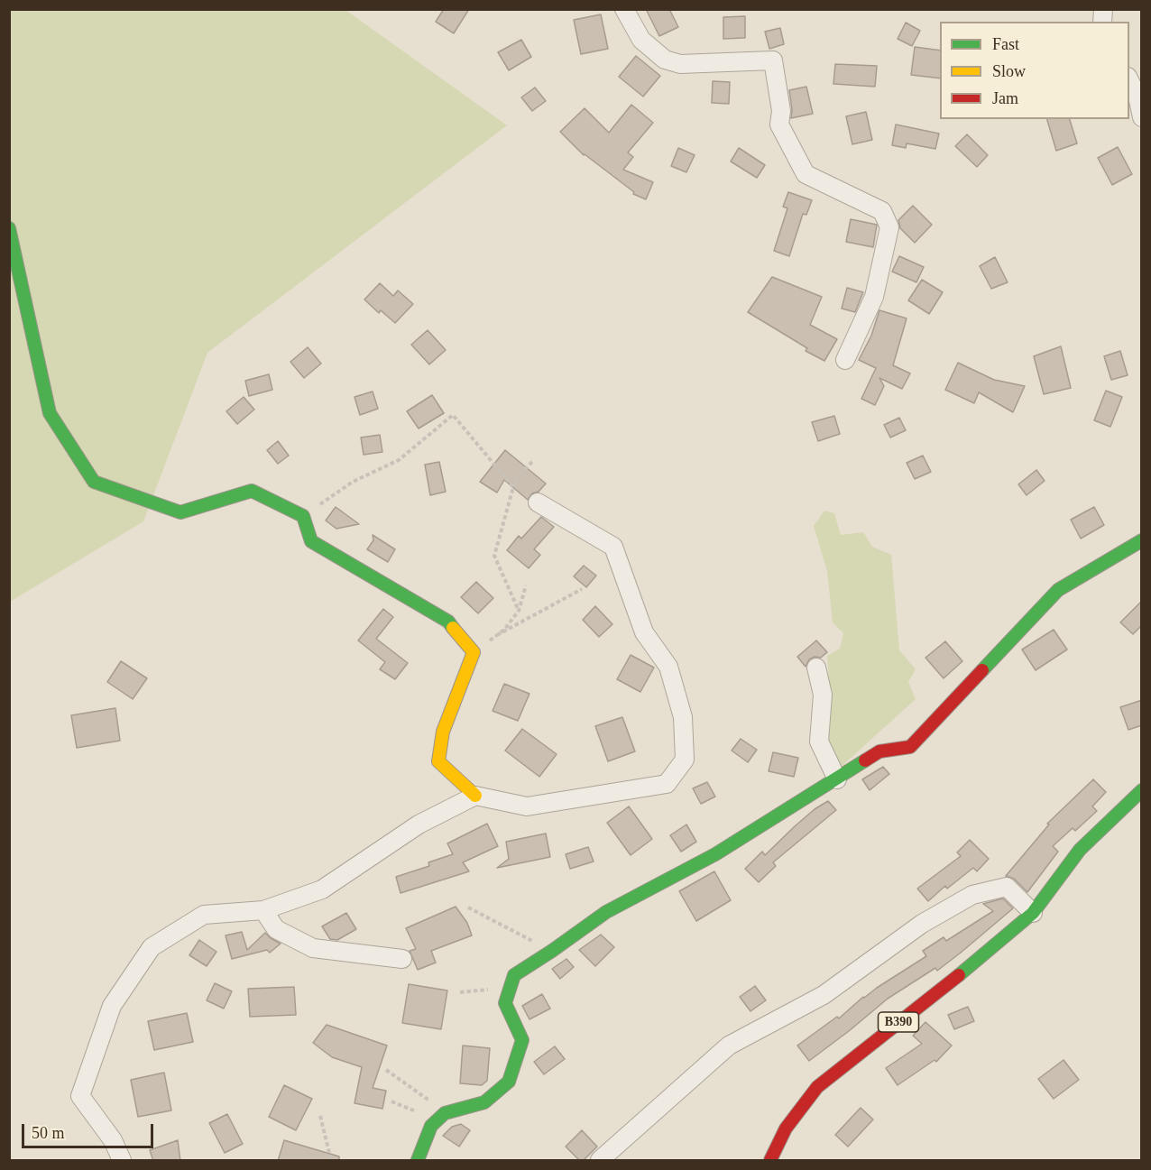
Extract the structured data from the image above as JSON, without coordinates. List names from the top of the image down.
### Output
{
  "streets": {
    "street": ["B390"]
  },
  "legend": ["Fast", "Slow", "Jam"],
  "scale_bar": "50 m"
}
